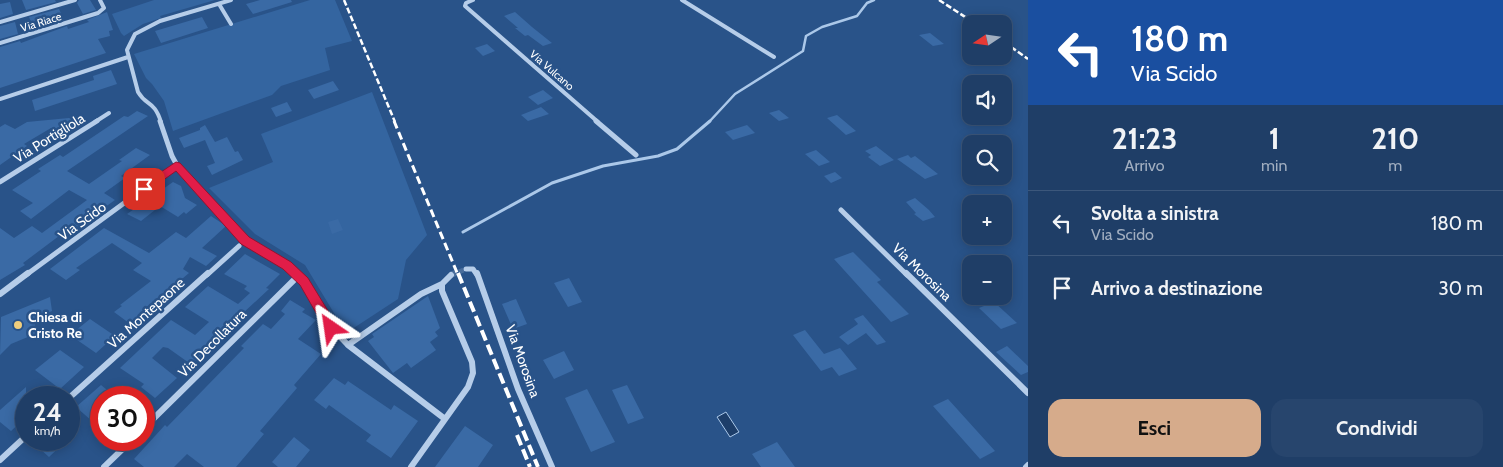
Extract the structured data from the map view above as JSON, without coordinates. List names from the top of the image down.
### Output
{
  "streets": {
    "street": [
      "Via Riace",
      "Via Vulcano",
      "Via Portigliola",
      "Via Scido",
      "Via Morosina",
      "Via Montepaone",
      "Via Decollatura"
    ]
  },
  "places": ["Chiesa di Cristo Re"],
  "north": "left",
  "page": {
    "turn": ["180 m", "Via Scido"],
    "map_buttons": ["+", "−"],
    "eta": [
      "21:23",
      "Arrivo",
      "1",
      "min",
      "210",
      "m"
    ],
    "list": [
      {
        "name": "Svolta a sinistra",
        "note": "Via Scido",
        "value": "180 m"
      },
      {
        "name": "Arrivo a destinazione",
        "value": "30 m"
      }
    ],
    "speed": "24 km/h",
    "limit": "30",
    "buttons": ["Esci", "Condividi"]
  }
}
